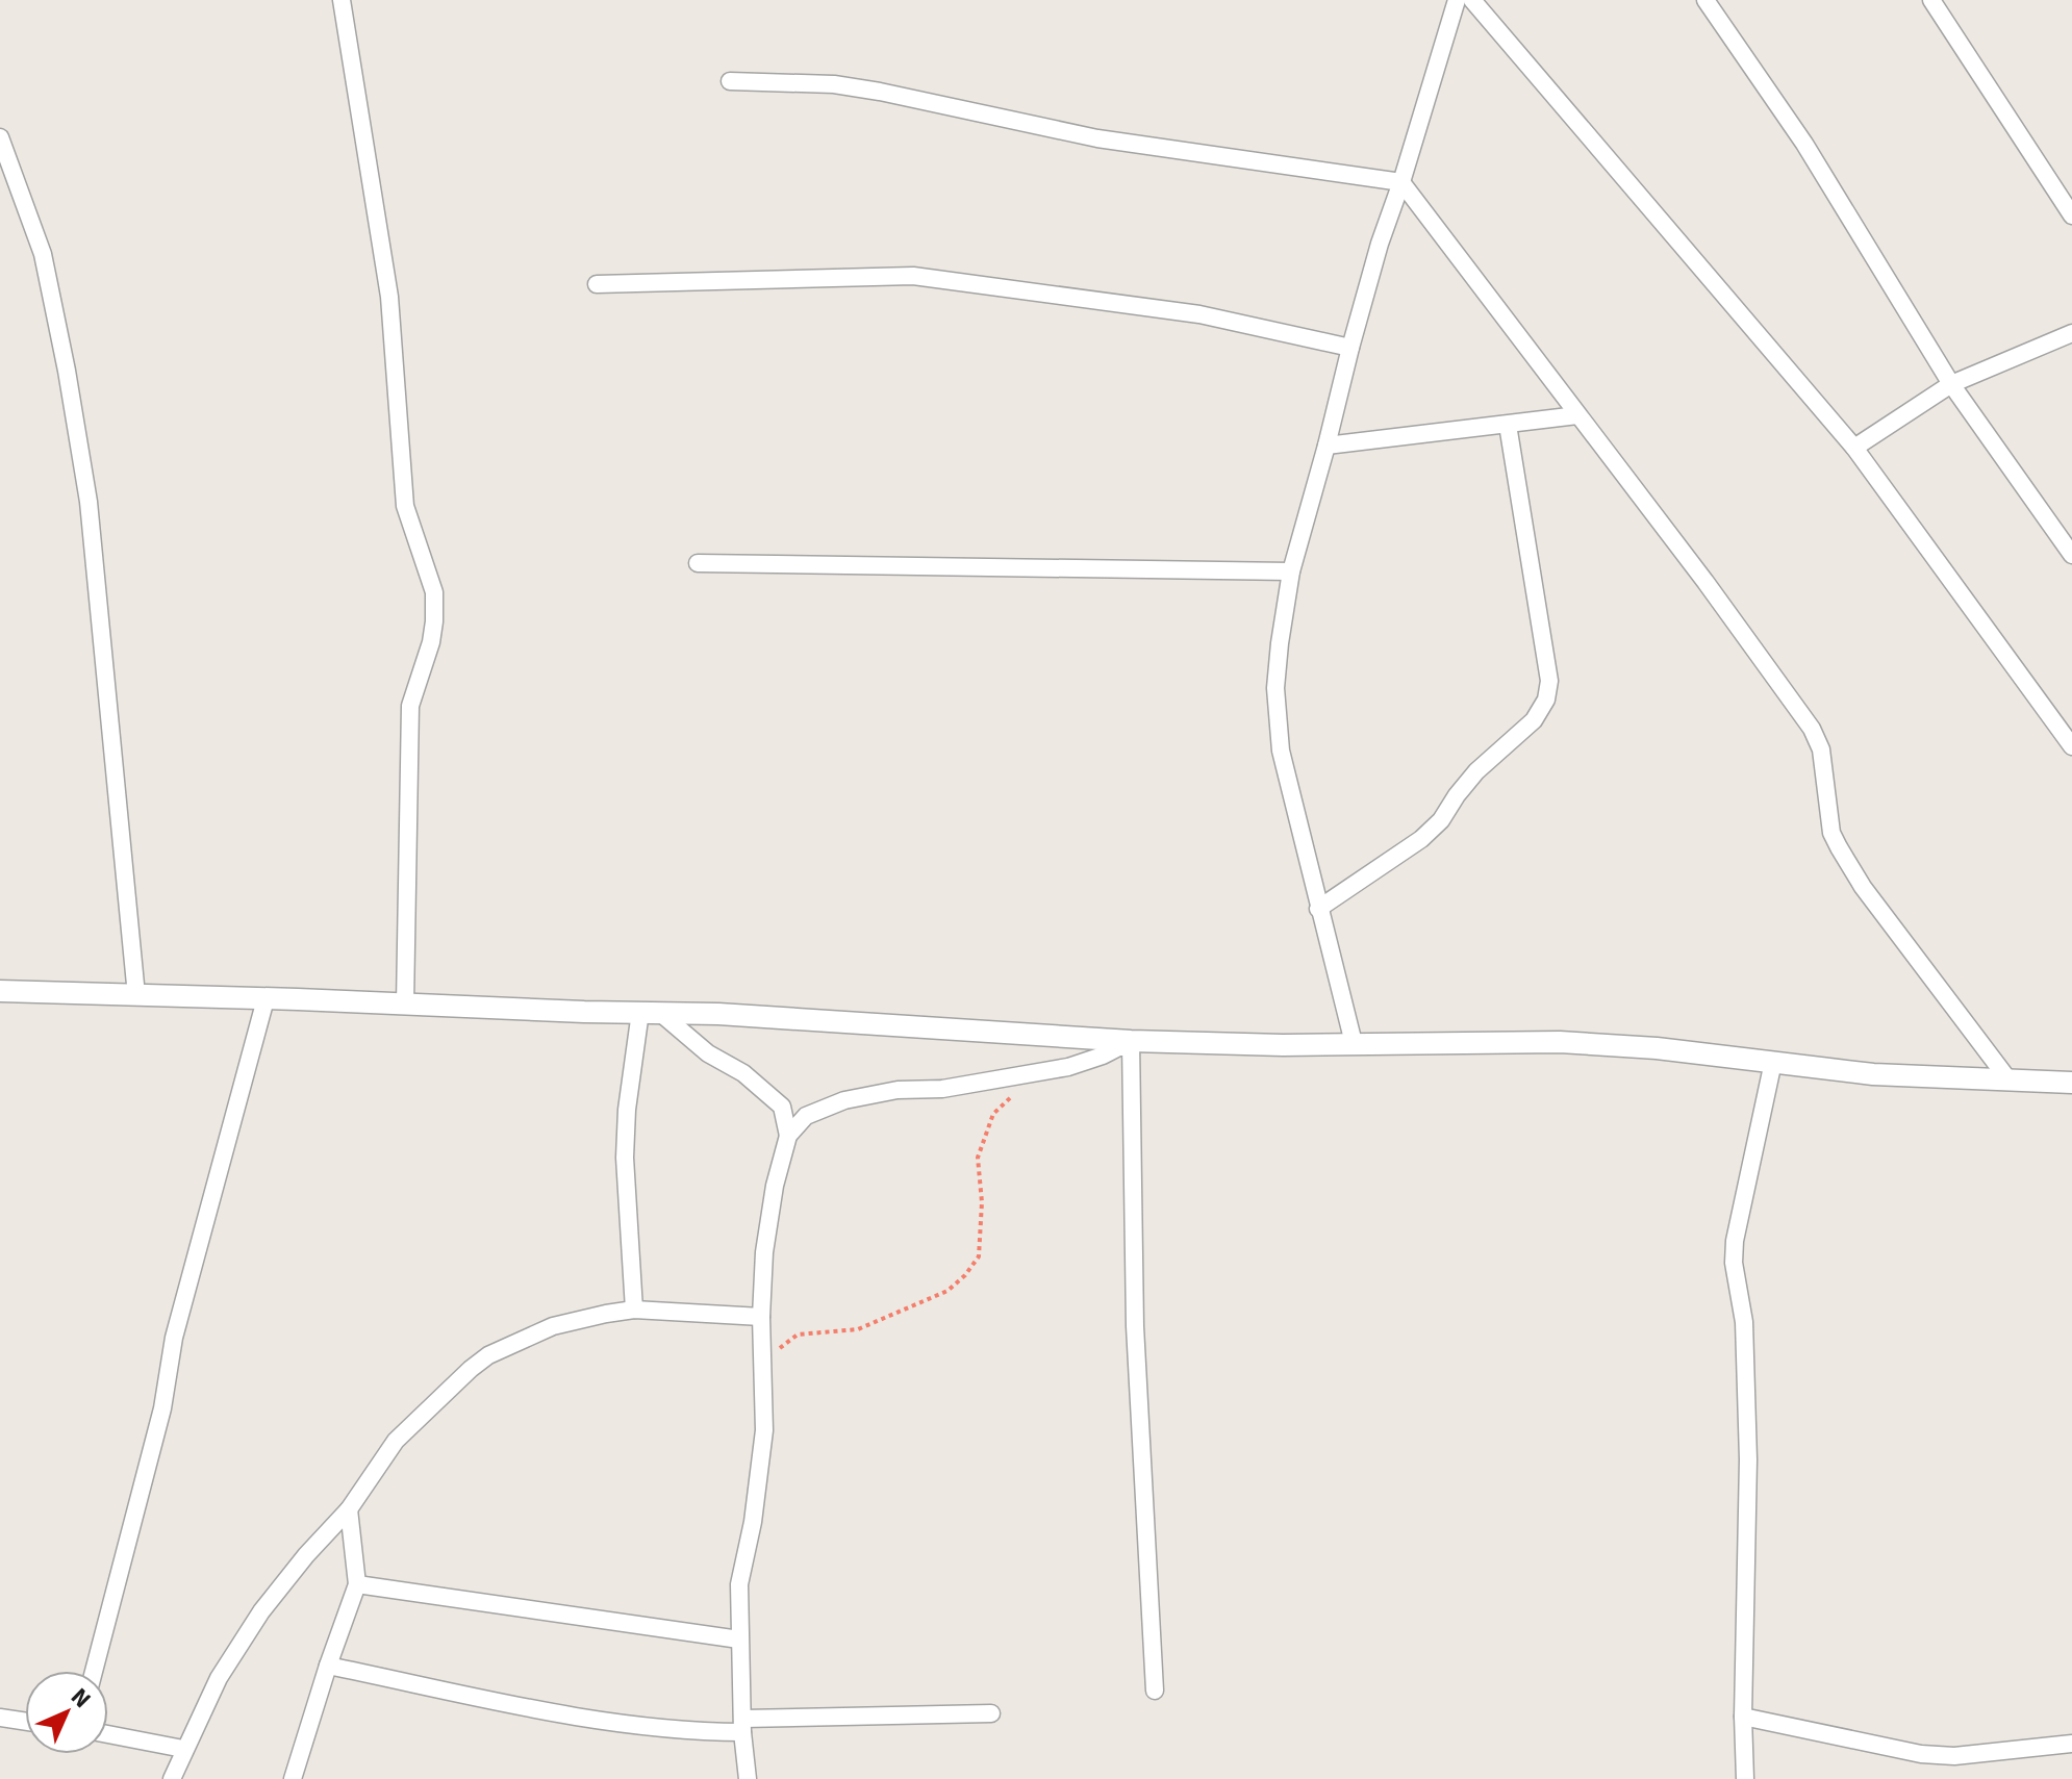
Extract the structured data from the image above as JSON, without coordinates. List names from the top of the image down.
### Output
{
  "north": "top right"
}
